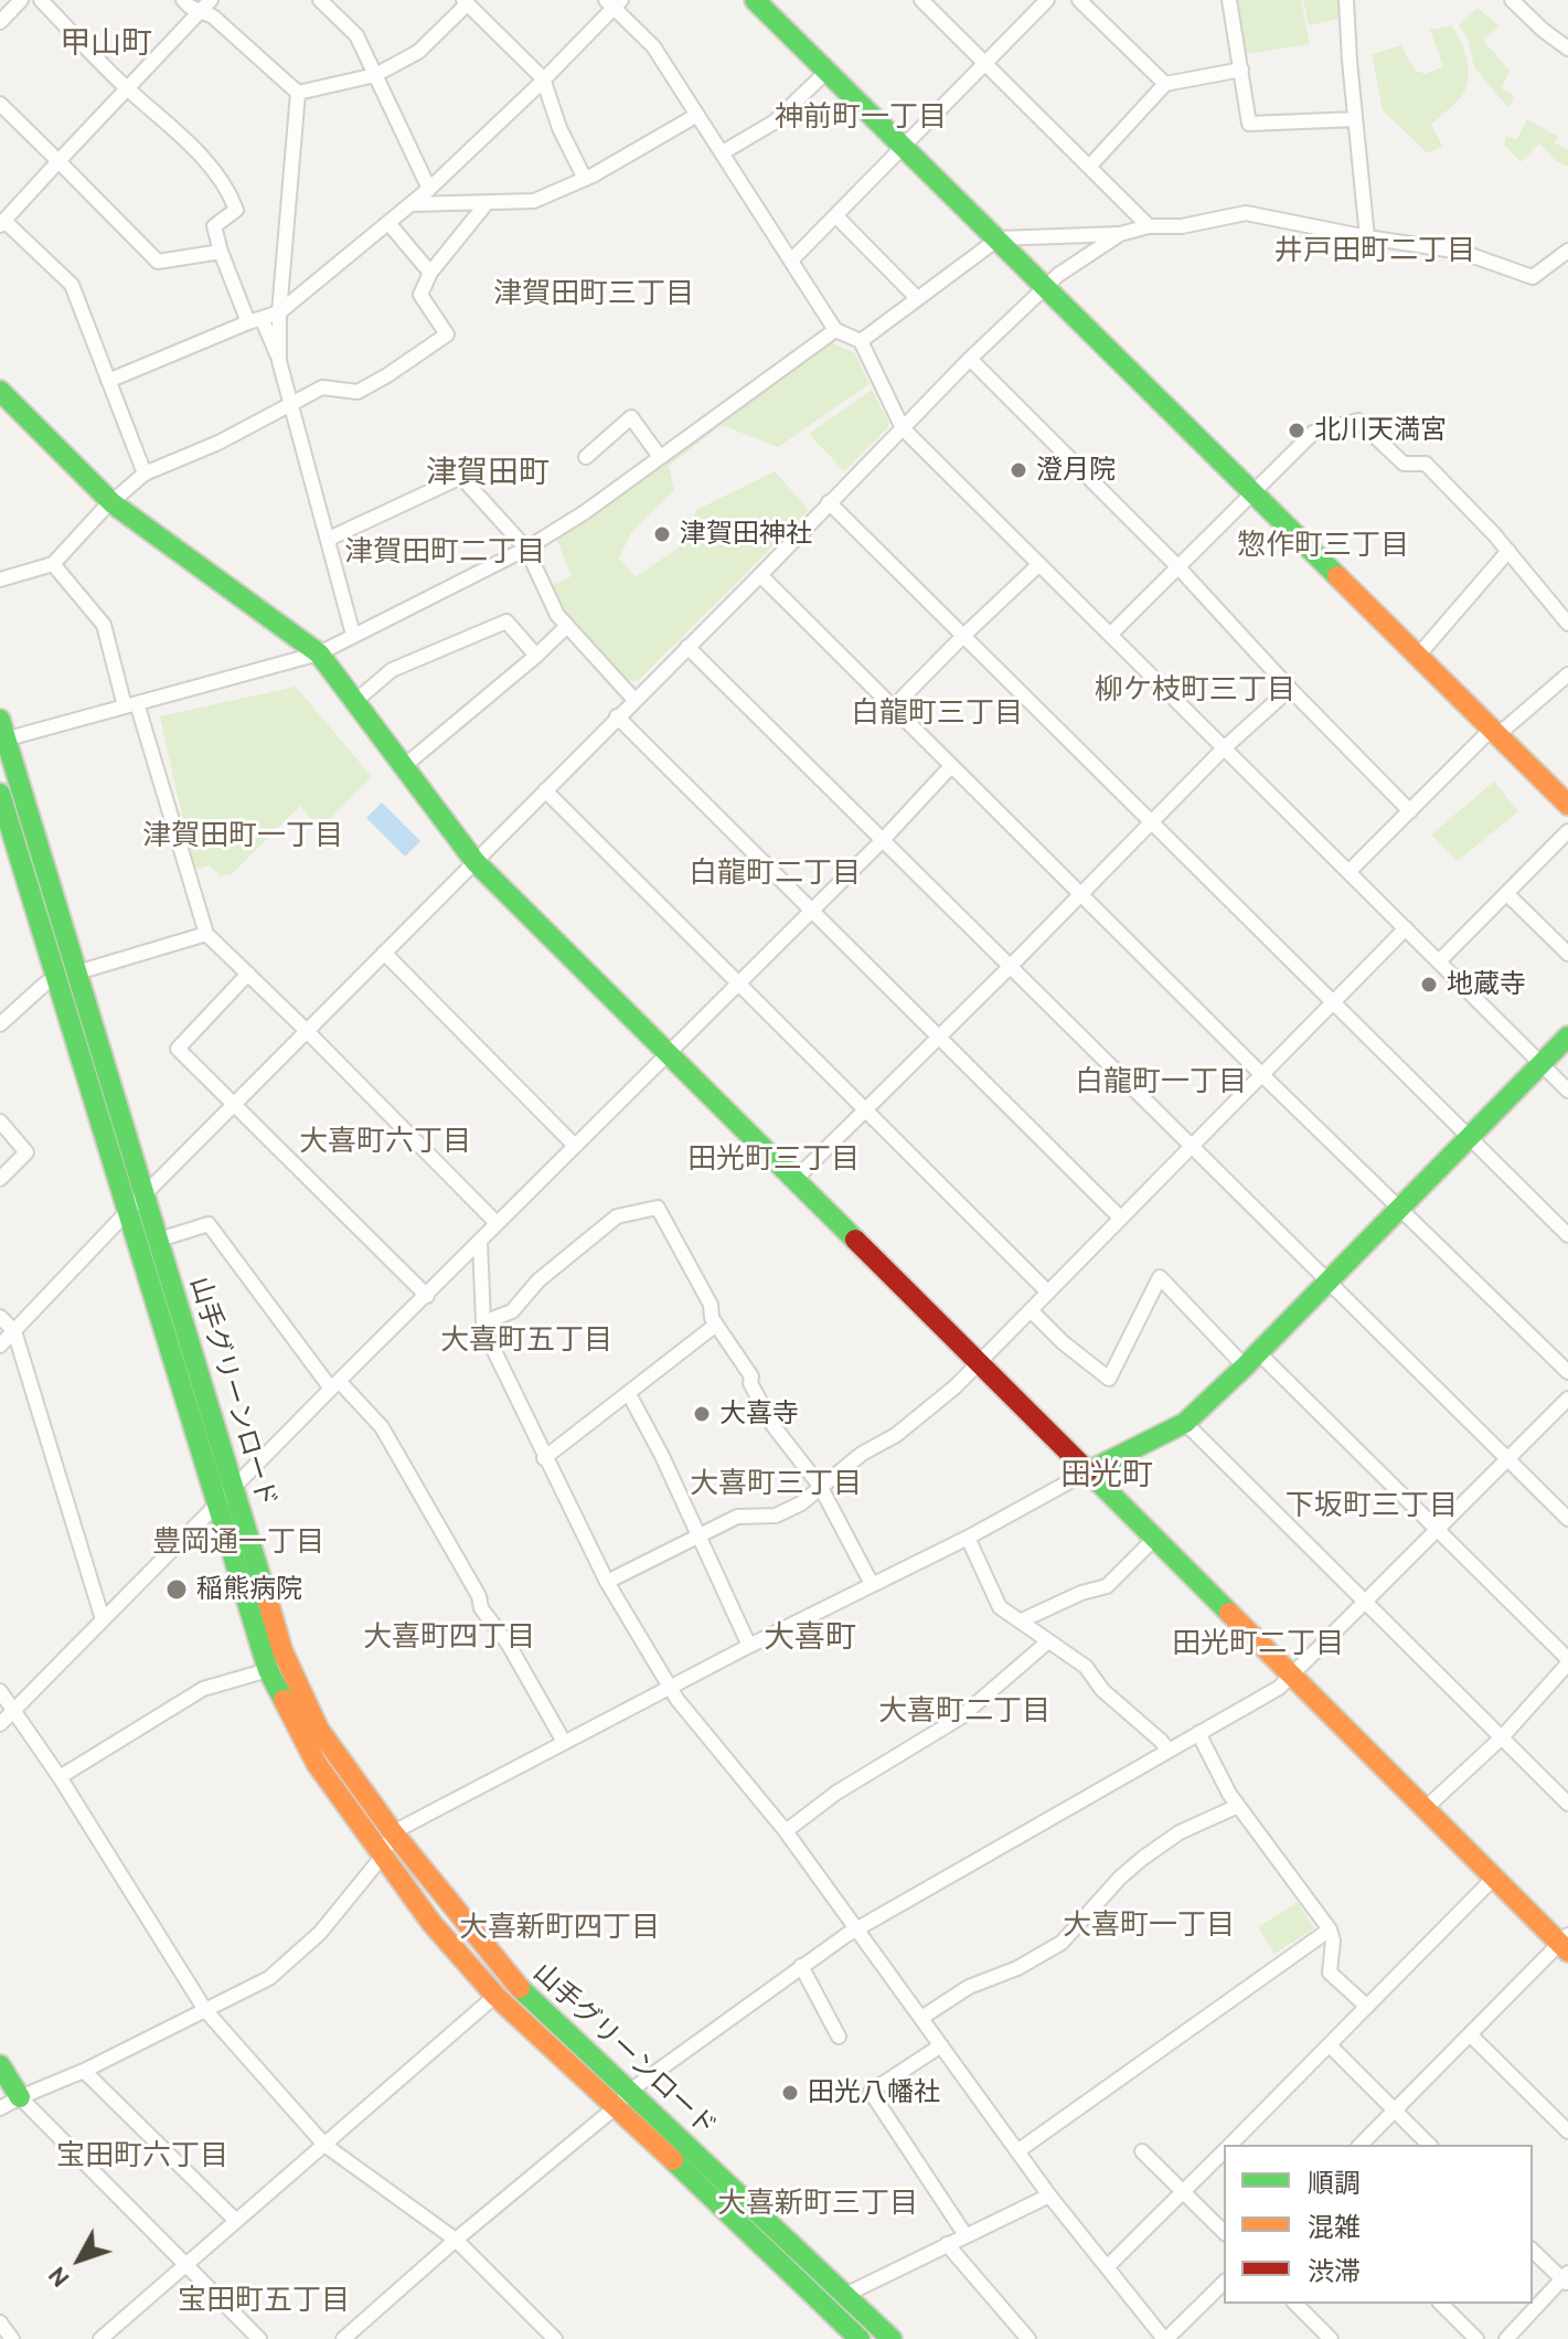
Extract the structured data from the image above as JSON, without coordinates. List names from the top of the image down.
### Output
{
  "streets": {
    "street": ["山手グリーンロード"]
  },
  "districts": [
    "甲山町",
    "神前町一丁目",
    "井戸田町二丁目",
    "津賀田町三丁目",
    "津賀田町",
    "惣作町三丁目",
    "津賀田町二丁目",
    "柳ケ枝町三丁目",
    "白龍町三丁目",
    "津賀田町一丁目",
    "白龍町二丁目",
    "白龍町一丁目",
    "大喜町六丁目",
    "田光町三丁目",
    "大喜町五丁目",
    "田光町",
    "大喜町三丁目",
    "下坂町三丁目",
    "豊岡通一丁目",
    "大喜町四丁目",
    "大喜町",
    "田光町二丁目",
    "大喜町二丁目",
    "大喜町一丁目",
    "大喜新町四丁目",
    "宝田町六丁目",
    "大喜新町三丁目",
    "宝田町五丁目"
  ],
  "places": [
    "北川天満宮",
    "澄月院",
    "津賀田神社",
    "地蔵寺",
    "大喜寺",
    "稲熊病院",
    "田光八幡社"
  ],
  "legend": ["順調", "混雑", "渋滞"],
  "north": "bottom left"
}
